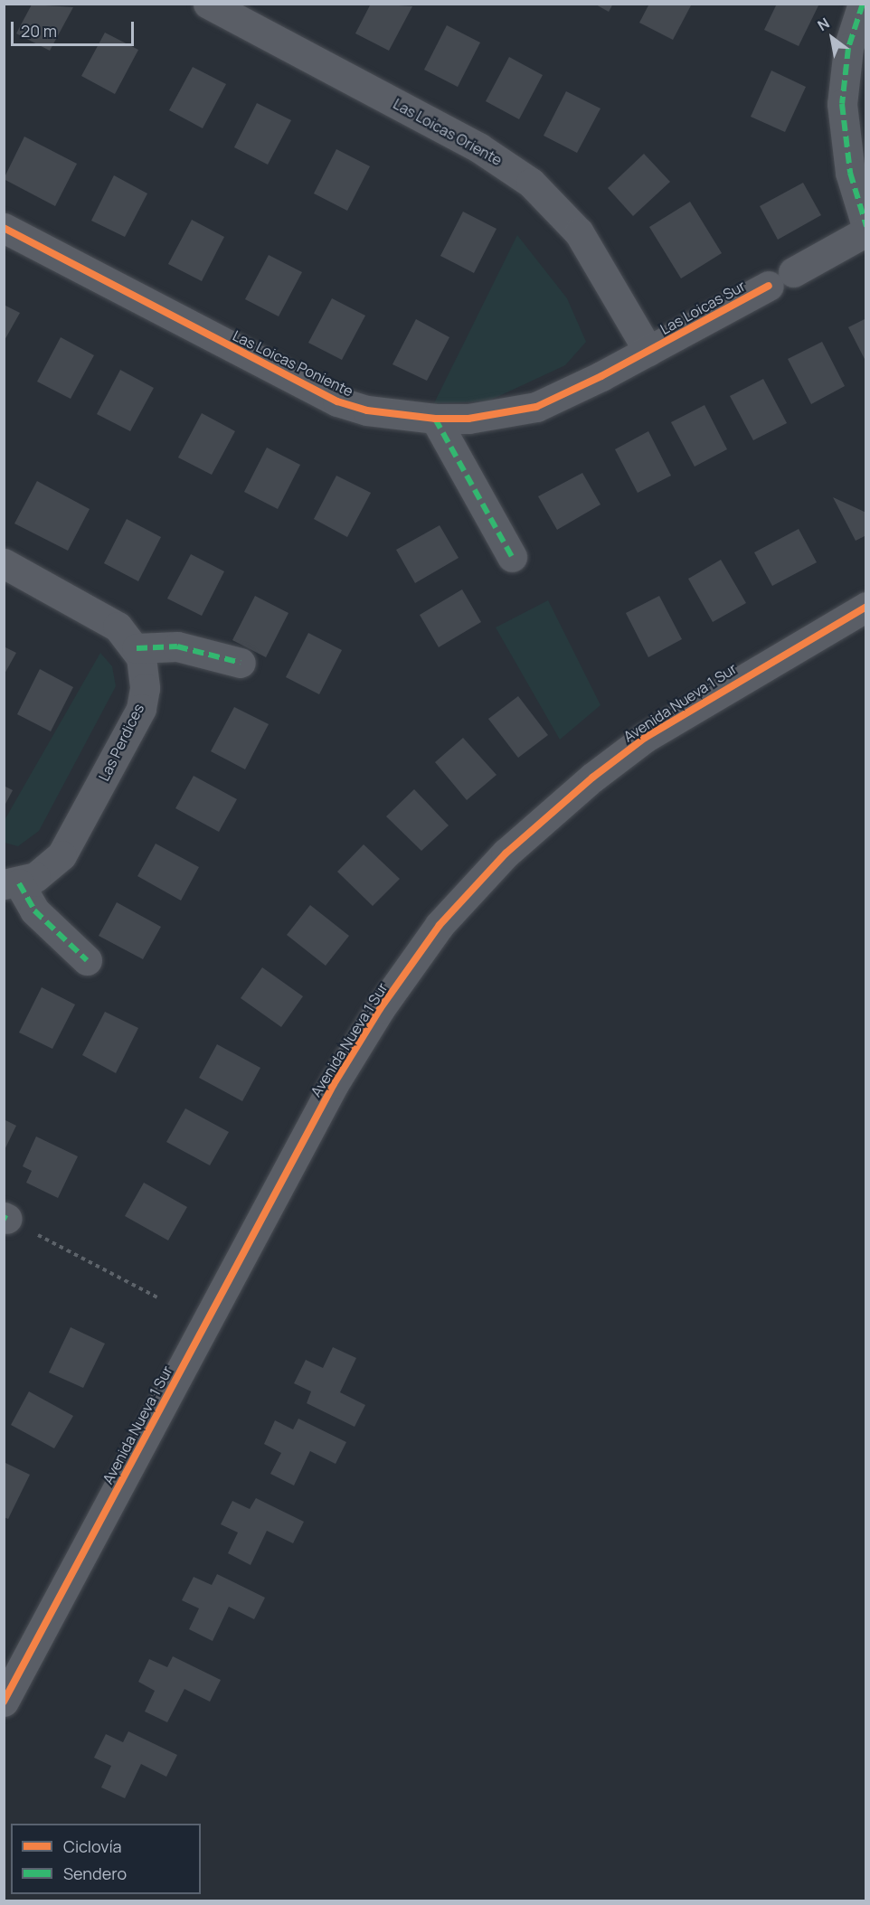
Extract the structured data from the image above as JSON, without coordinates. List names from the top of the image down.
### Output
{
  "streets": {
    "street": [
      "Las Loicas Oriente",
      "Las Loicas Sur",
      "Las Loicas Poniente",
      "Avenida Nueva 1 Sur",
      "Las Perdices"
    ]
  },
  "crossings": [
    ["Las Loicas Oriente", "Las Loicas Sur"],
    ["Las Loicas Oriente", "Las Loicas Poniente"],
    ["Las Loicas Sur", "Las Loicas Poniente"]
  ],
  "legend": ["Ciclovía", "Sendero"],
  "scale_bar": "20 m",
  "north": "top left"
}
